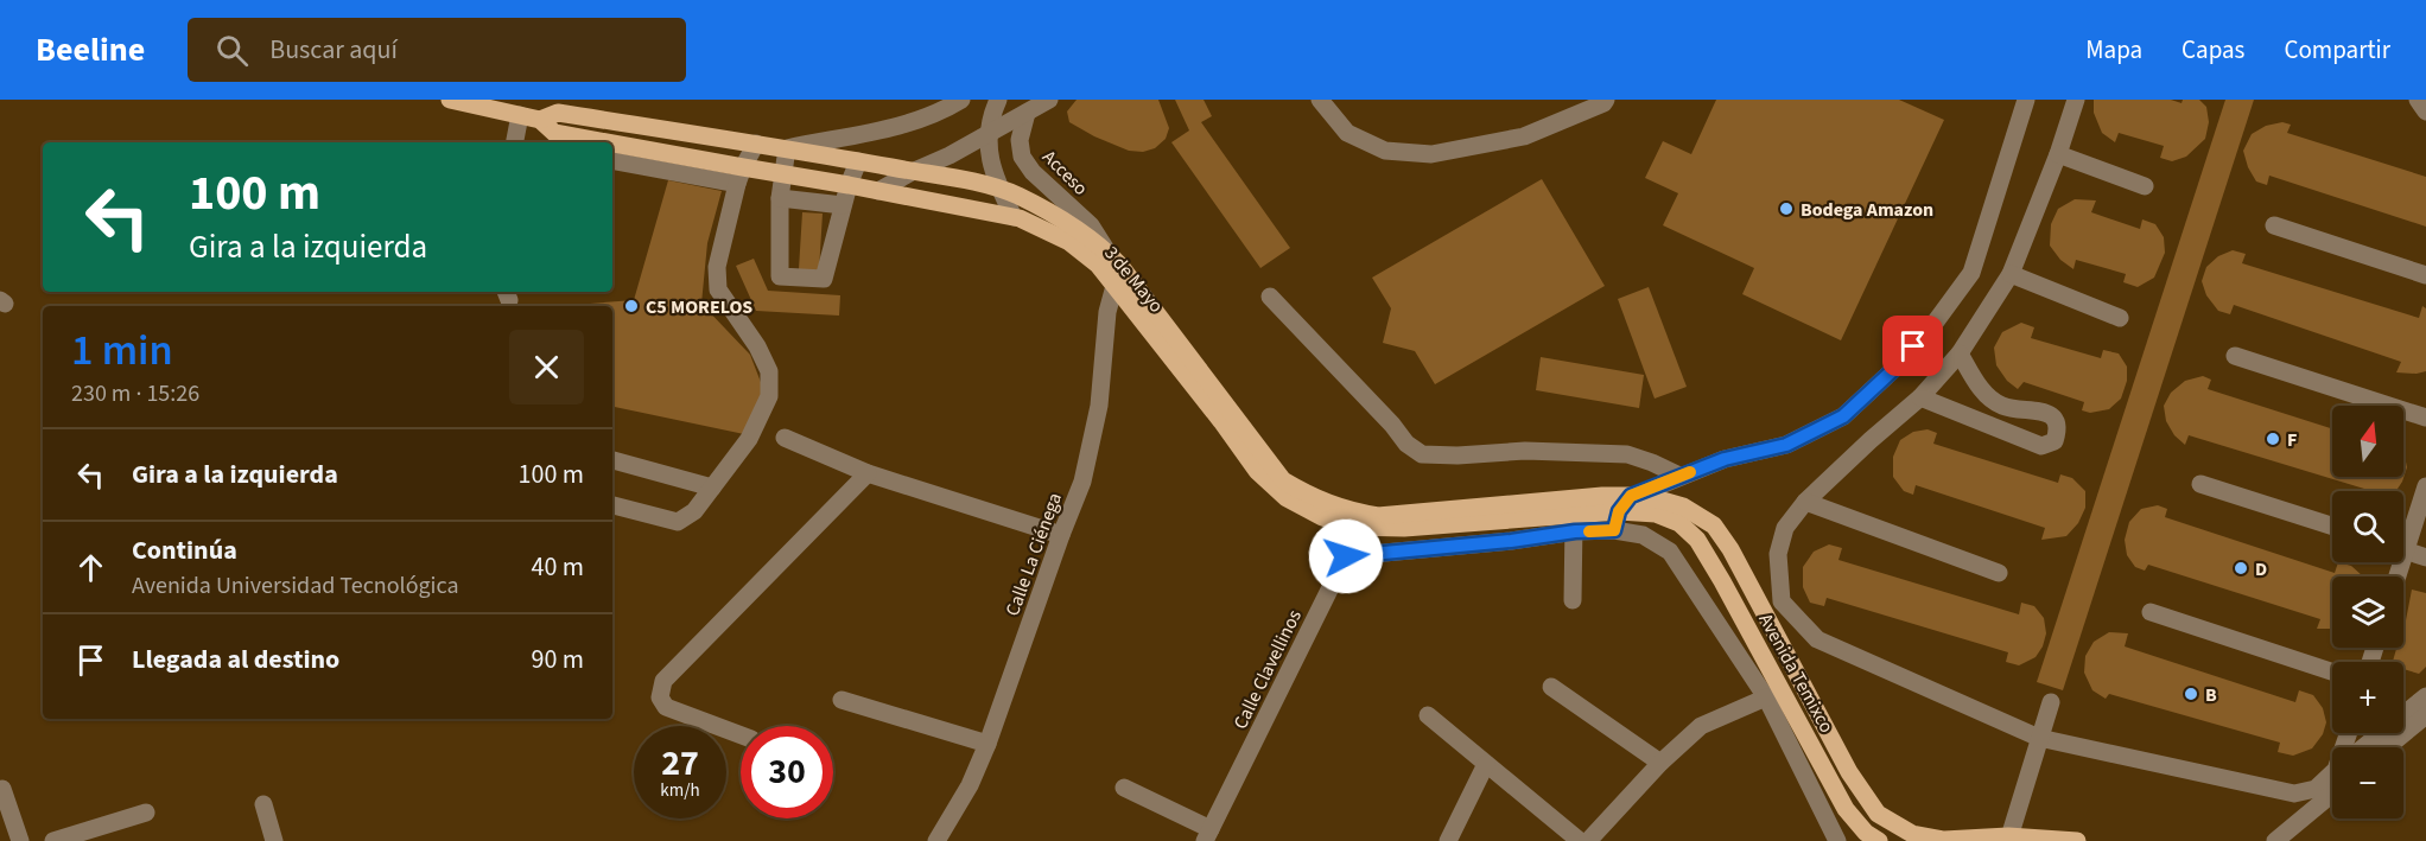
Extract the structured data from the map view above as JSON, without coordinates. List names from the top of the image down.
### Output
{
  "streets": {
    "main road": ["3 de Mayo", "Avenida Temixco"],
    "street": ["Acceso", "Calle La Ciénega", "Calle Clavellinos"]
  },
  "crossings": [
    ["3 de Mayo", "Calle La Ciénega"],
    ["3 de Mayo", "Calle Clavellinos"],
    ["3 de Mayo", "Avenida Temixco"]
  ],
  "places": [
    "Bodega Amazon",
    "C5 MORELOS",
    "F",
    "D",
    "B"
  ],
  "north": "top",
  "page": {
    "header": "Beeline",
    "search": "Buscar aquí",
    "nav": ["Mapa", "Capas", "Compartir"],
    "turn": ["100 m", "Gira a la izquierda"],
    "heading": ["1 min", "230 m · 15:26"],
    "map_buttons": ["+", "−"],
    "list": [
      {
        "name": "Gira a la izquierda",
        "value": "100 m"
      },
      {
        "name": "Continúa",
        "note": "Avenida Universidad Tecnológica",
        "value": "40 m"
      },
      {
        "name": "Llegada al destino",
        "value": "90 m"
      }
    ],
    "speed": "27 km/h",
    "limit": "30"
  }
}
